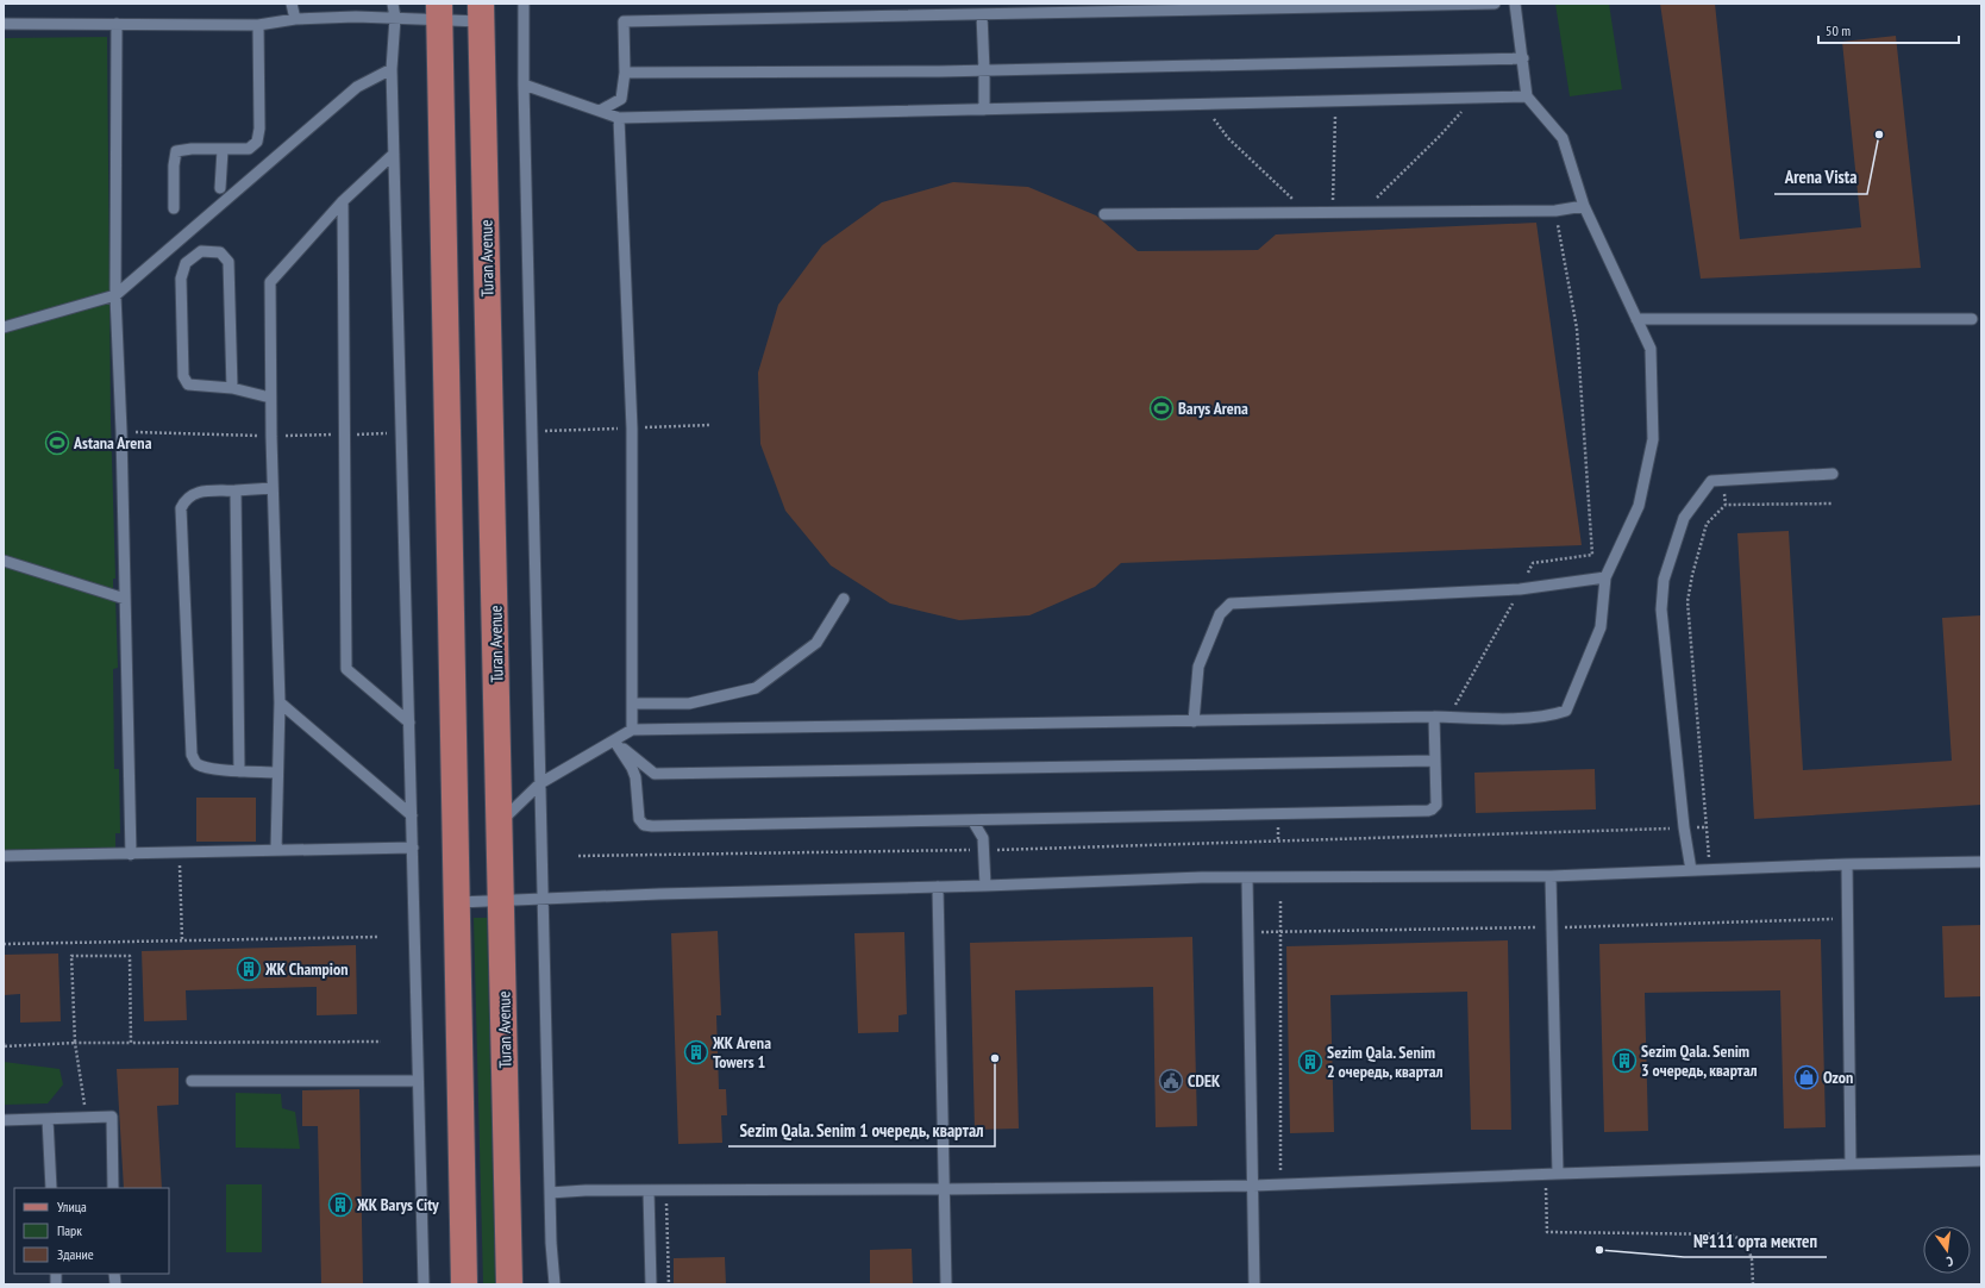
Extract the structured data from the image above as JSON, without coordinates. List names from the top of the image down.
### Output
{
  "streets": {
    "main road": ["Turan Avenue"]
  },
  "places": {
    "other": ["Arena Vista", "Sezim Qala. Senim 1 очередь, квартал", "№111 орта мектеп"],
    "sports": ["Barys Arena", "Astana Arena"],
    "building": [
      "ЖК Champion",
      "ЖК Arena Towers 1",
      "Sezim Qala. Senim 3 очередь, квартал",
      "Sezim Qala. Senim 2 очередь, квартал",
      "ЖК Barys City"
    ],
    "shop": ["Ozon"],
    "public building": ["CDEK"]
  },
  "legend": ["Улица", "Парк", "Здание"],
  "scale_bar": "50 m",
  "north": "bottom"
}
